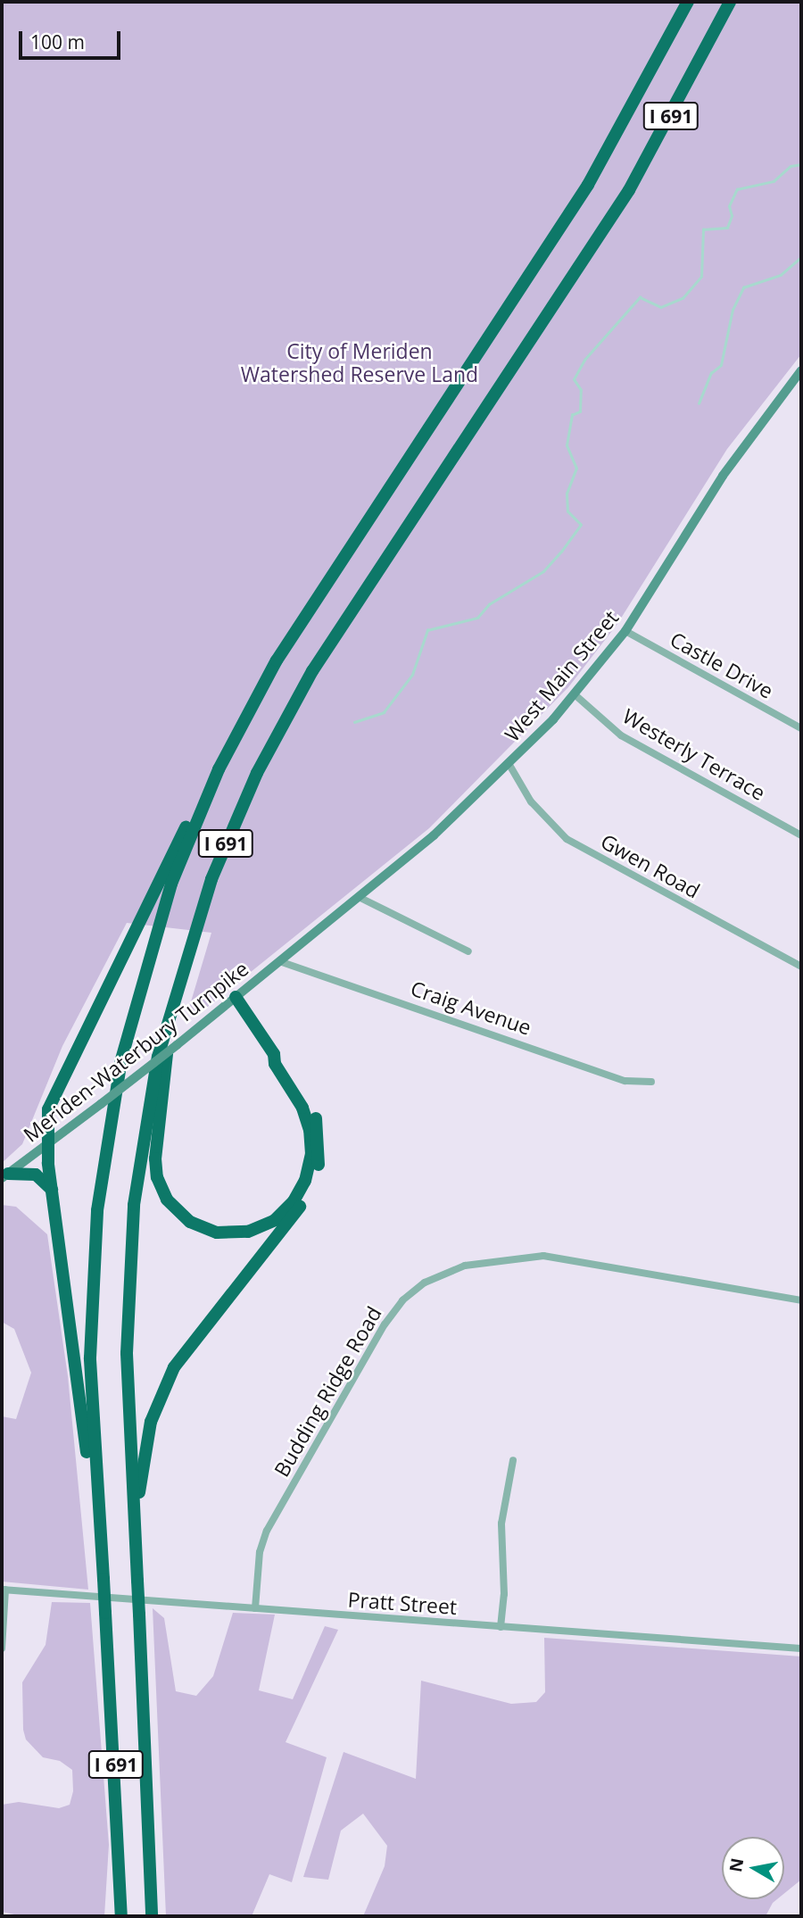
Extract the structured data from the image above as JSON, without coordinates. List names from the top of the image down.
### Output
{
  "streets": {
    "highway": ["I 691"],
    "main road": ["West Main Street", "Meriden-Waterbury Turnpike"],
    "street": [
      "Castle Drive",
      "Westerly Terrace",
      "Gwen Road",
      "Craig Avenue",
      "Budding Ridge Road",
      "Pratt Street"
    ]
  },
  "crossings": [
    ["Castle Drive", "West Main Street"],
    ["West Main Street", "Westerly Terrace"],
    ["West Main Street", "Gwen Road"],
    ["West Main Street", "Meriden-Waterbury Turnpike"],
    ["Craig Avenue", "Meriden-Waterbury Turnpike"],
    ["Budding Ridge Road", "Pratt Street"]
  ],
  "parks": ["City of Meriden Watershed Reserve Land"],
  "scale_bar": "100 m",
  "north": "left"
}
